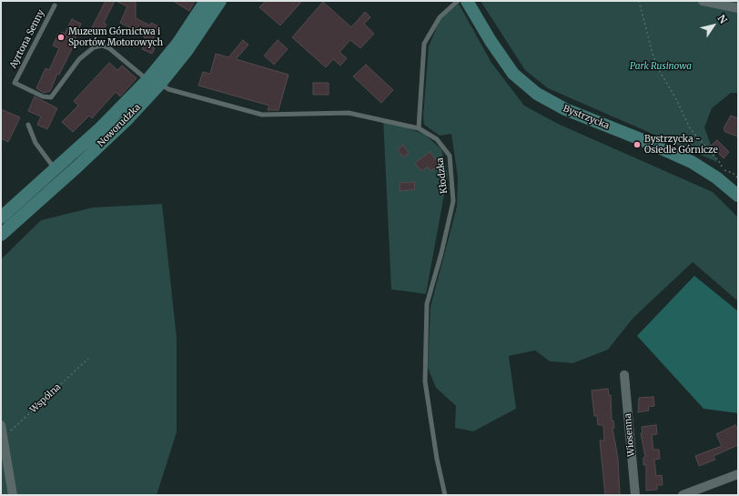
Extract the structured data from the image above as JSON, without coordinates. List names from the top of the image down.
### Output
{
  "streets": {
    "main road": ["Bystrzycka", "Noworudzka"],
    "street": ["Wiosenna"],
    "lane": ["Ayrtona Senny", "Kłodzka"],
    "path": ["Wspólna"]
  },
  "crossings": [
    ["Ayrtona Senny", "Noworudzka"],
    ["Noworudzka", "Kłodzka"]
  ],
  "parks": ["Park Rusinowa"],
  "places": ["Muzeum Górnictwa i Sportów Motorowych", "Bystrzycka - Osiedle Górnicze"],
  "north": "top right"
}
